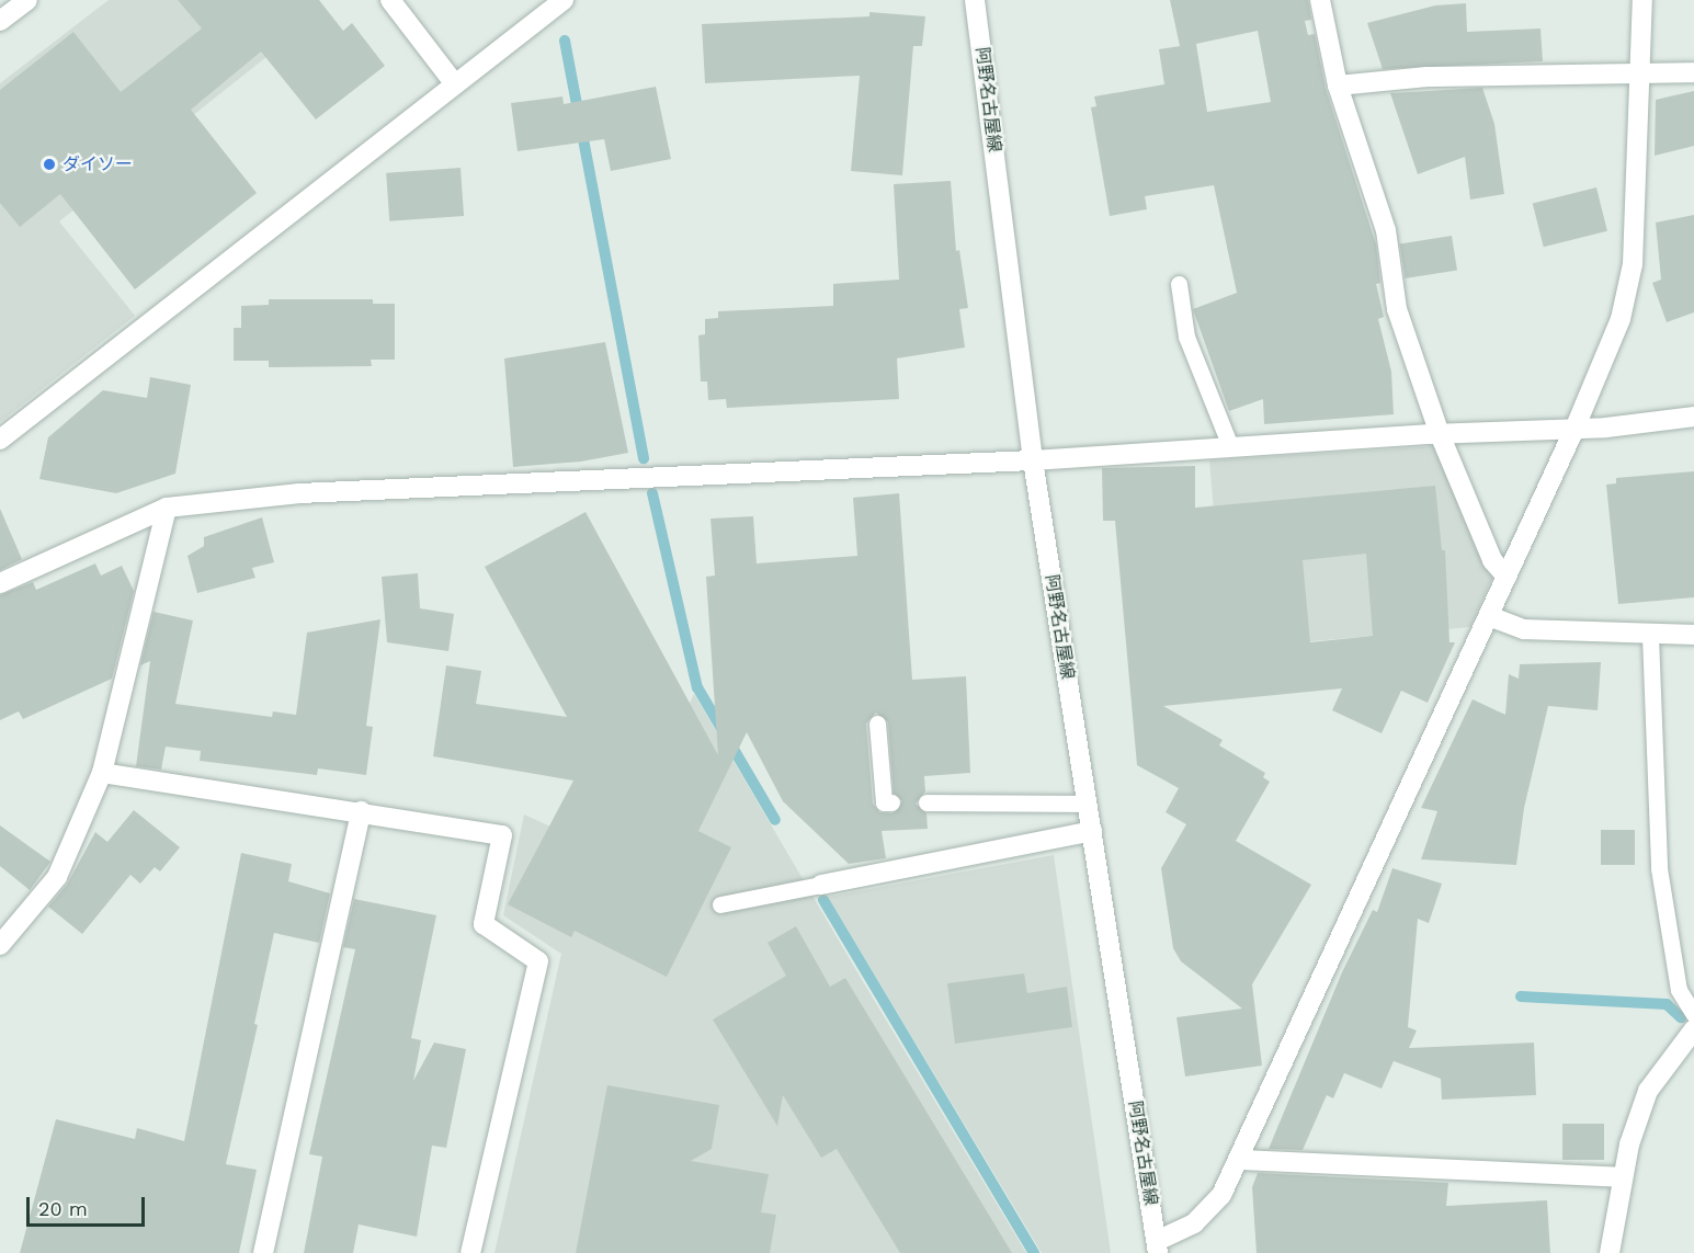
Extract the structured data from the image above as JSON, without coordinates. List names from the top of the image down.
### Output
{
  "streets": {
    "street": ["阿野名古屋線"]
  },
  "places": ["ダイソー"],
  "scale_bar": "20 m"
}
